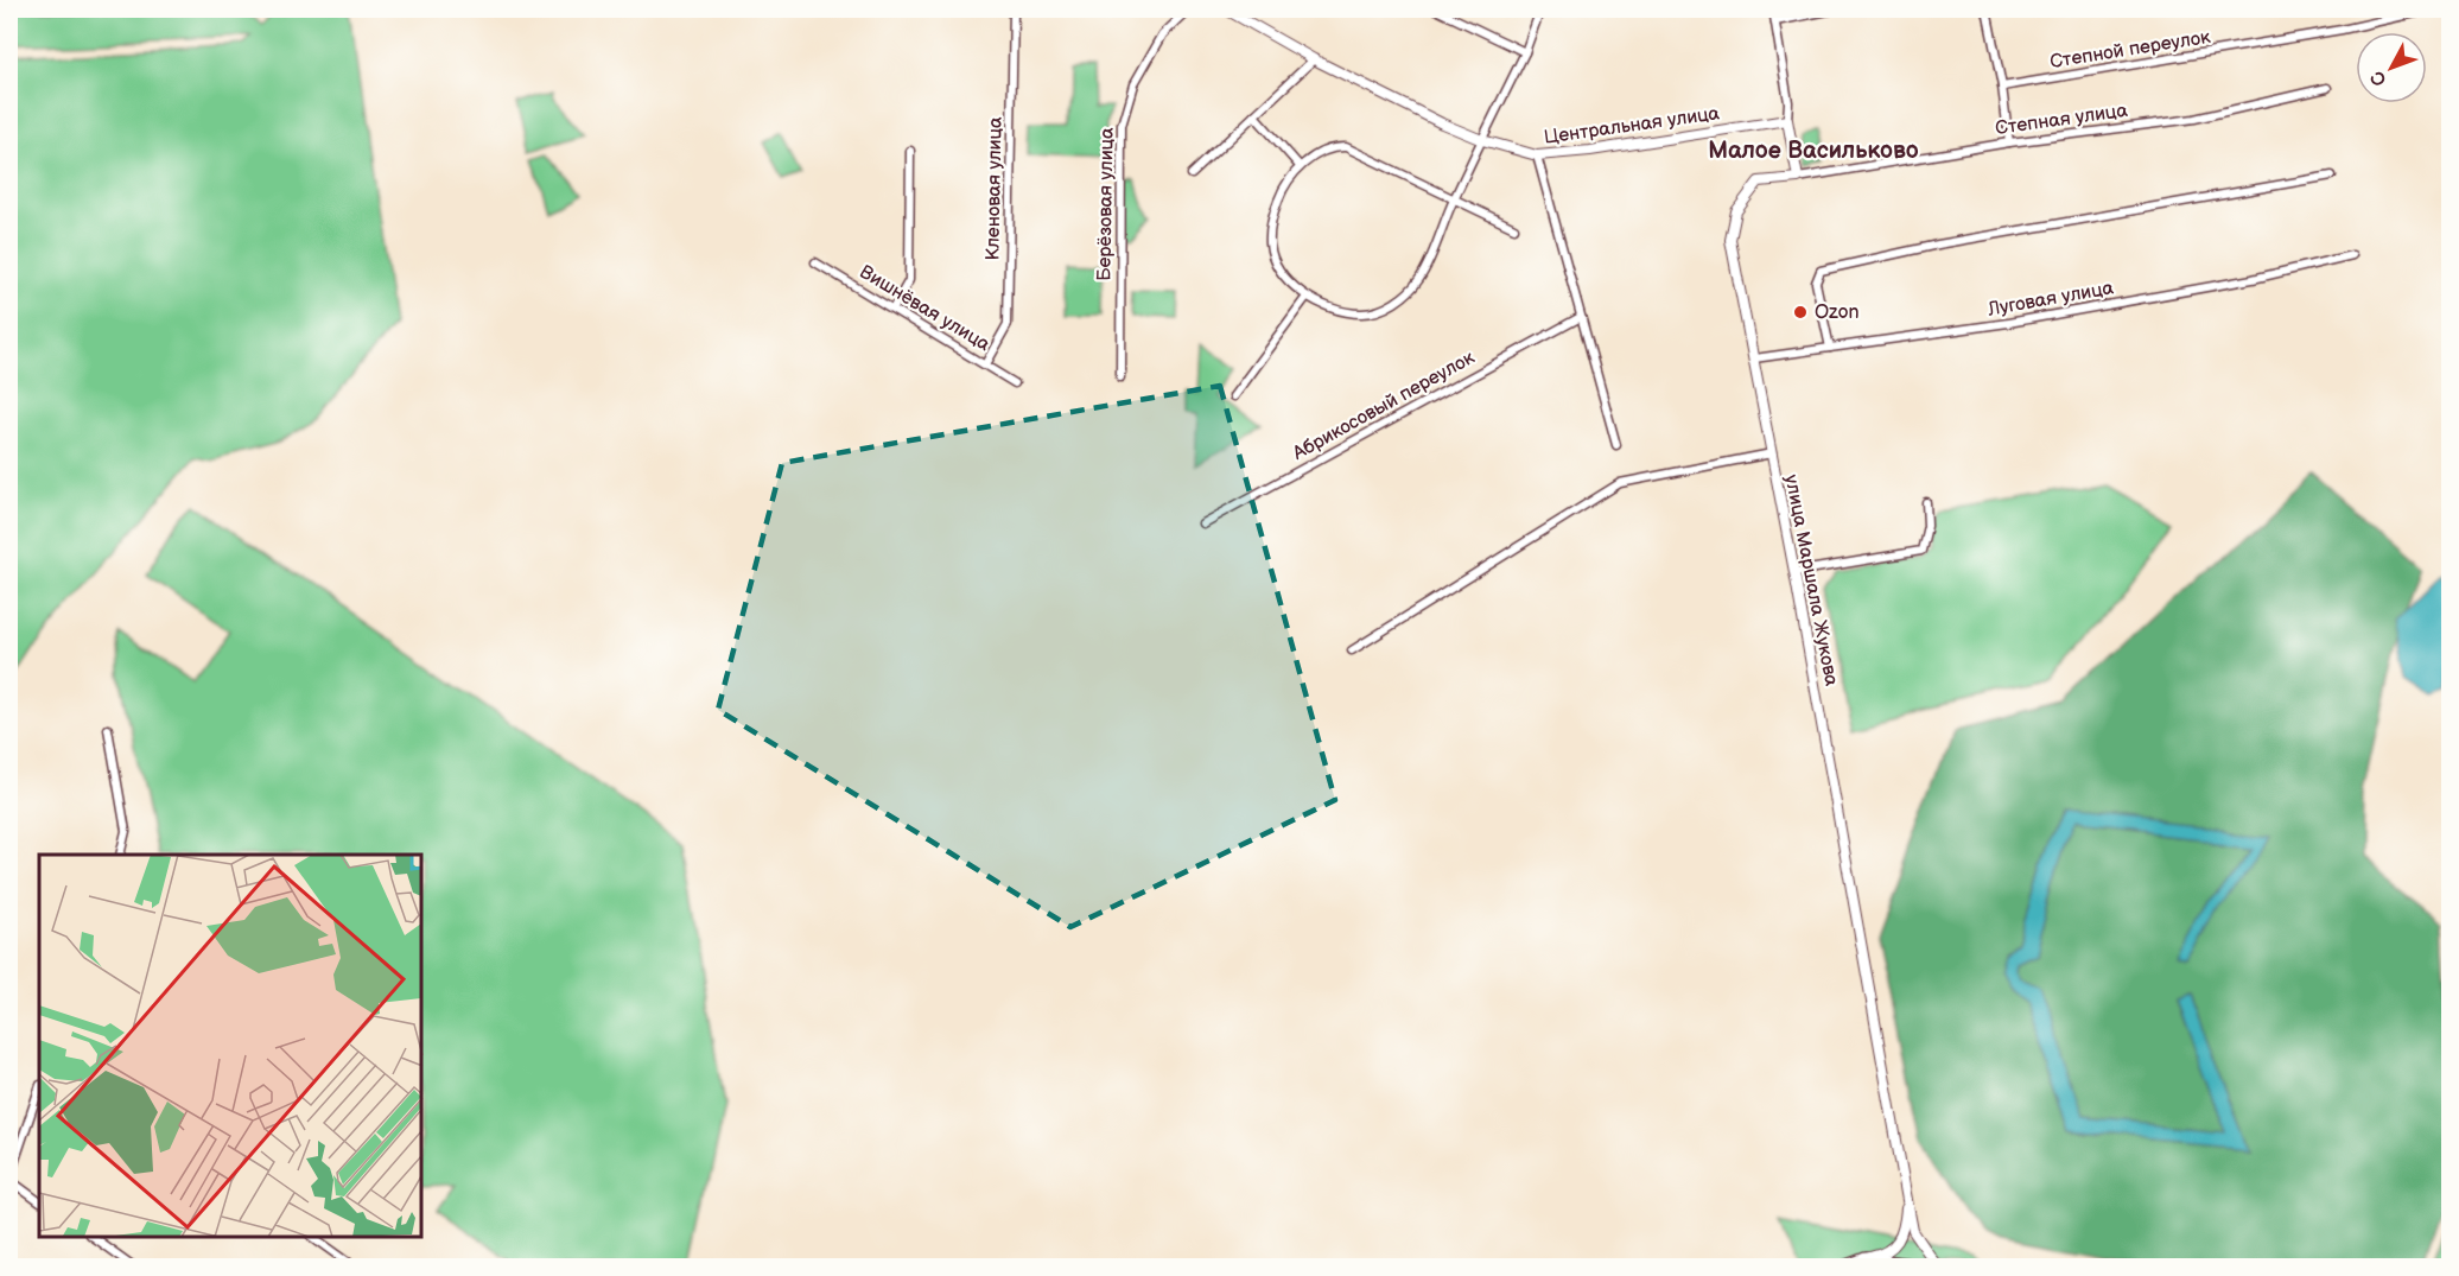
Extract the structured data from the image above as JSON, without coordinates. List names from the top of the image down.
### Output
{
  "streets": {
    "street": [
      "Степной переулок",
      "Степная улица",
      "Центральная улица",
      "Кленовая улица",
      "Берёзовая улица",
      "Луговая улица",
      "Вишнёвая улица",
      "Абрикосовый переулок",
      "улица Маршала Жукова"
    ]
  },
  "crossings": [
    ["Степная улица", "улица Маршала Жукова"],
    ["Кленовая улица", "Вишнёвая улица"],
    ["Луговая улица", "улица Маршала Жукова"]
  ],
  "districts": ["Малое Васильково"],
  "places": ["Ozon"],
  "north": "bottom left"
}
